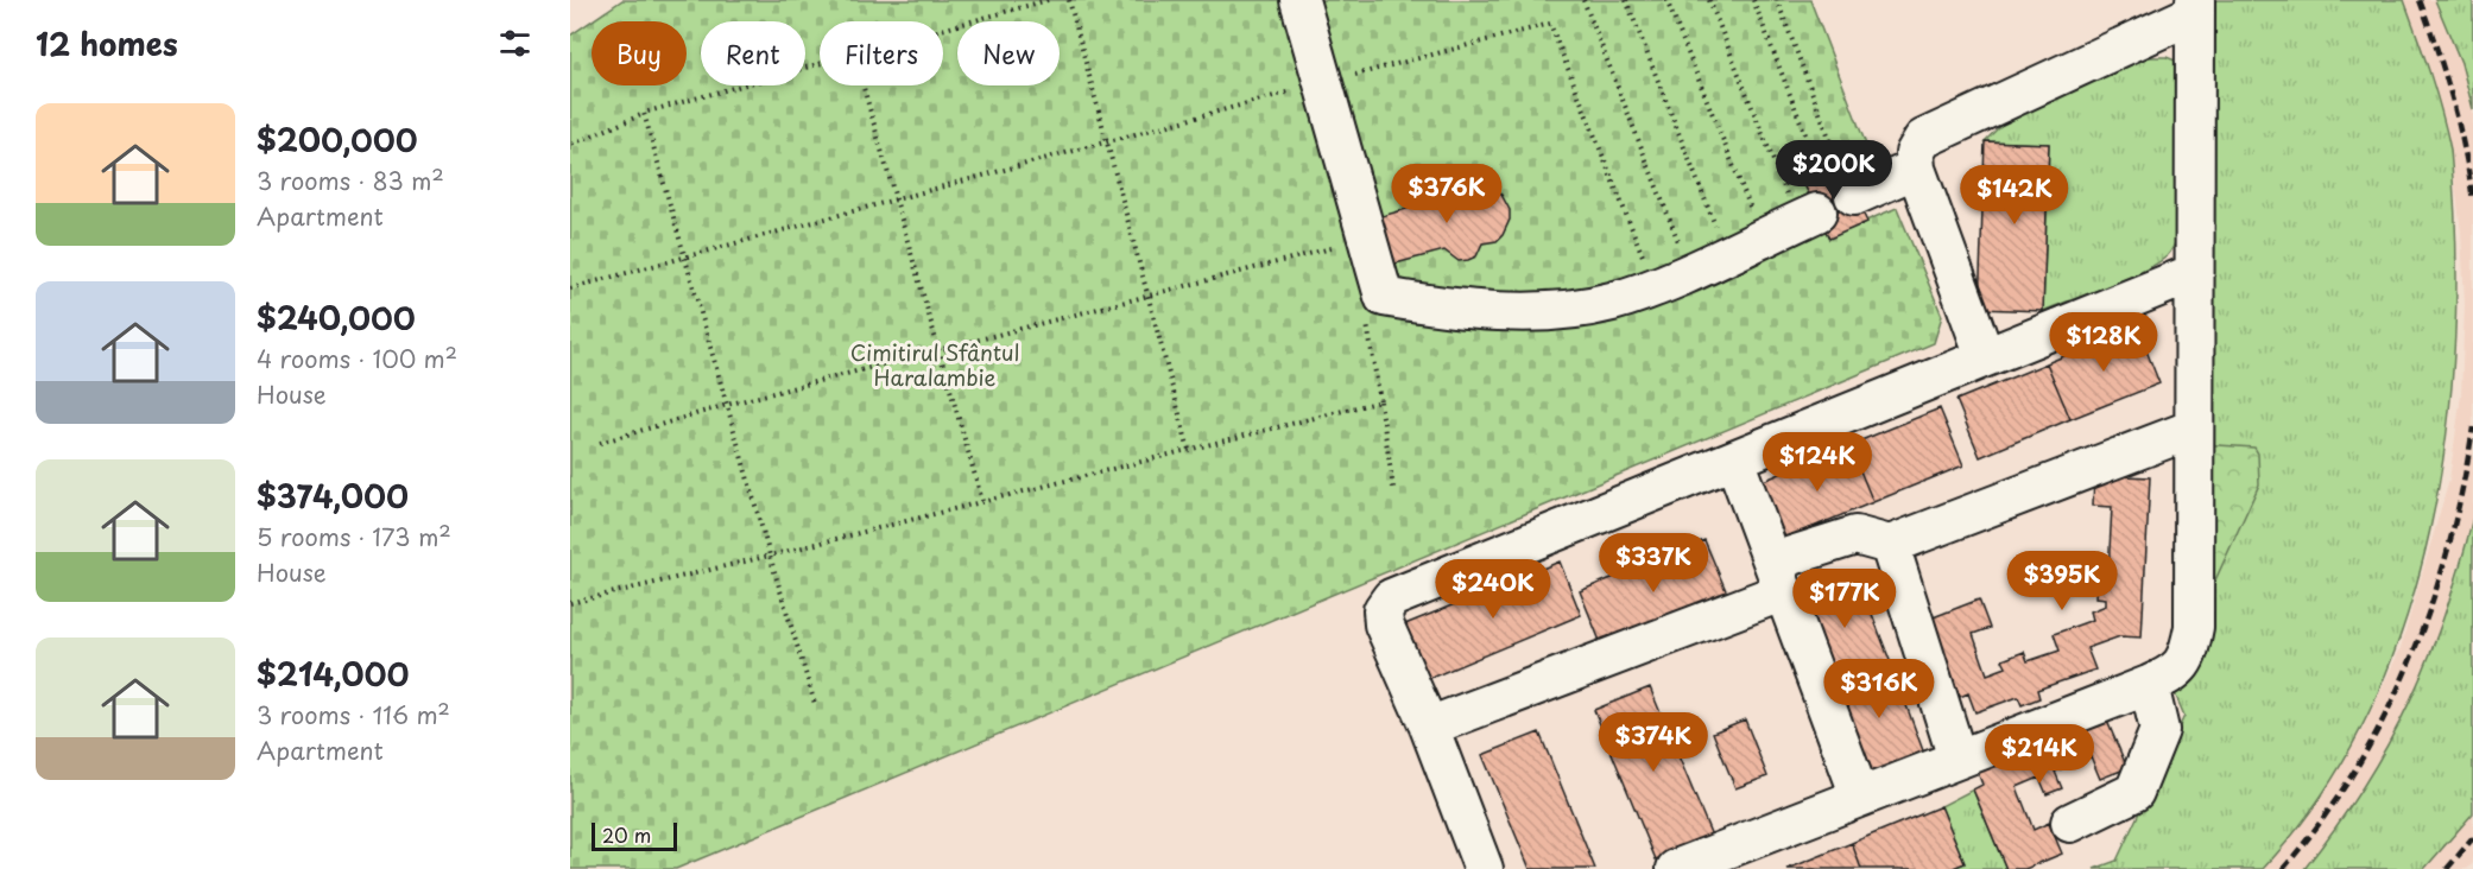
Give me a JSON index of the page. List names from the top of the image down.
{
  "parks": ["Cimitirul Sfântul Haralambie"],
  "scale_bar": "20 m",
  "page": {
    "heading": "12 homes",
    "chip": [
      "Buy",
      "Rent",
      "Filters",
      "New"
    ],
    "list": [
      {
        "name": "$200,000",
        "note": "3 rooms · 83 m² · Apartment"
      },
      {
        "name": "$240,000",
        "note": "4 rooms · 100 m² · House"
      },
      {
        "name": "$374,000",
        "note": "5 rooms · 173 m² · House"
      },
      {
        "name": "$214,000",
        "note": "3 rooms · 116 m² · Apartment"
      }
    ],
    "price": [
      "$200K",
      "$376K",
      "$142K",
      "$128K",
      "$124K",
      "$337K",
      "$395K",
      "$240K",
      "$177K",
      "$316K",
      "$374K",
      "$214K"
    ],
    "scale": "20 m"
  }
}
